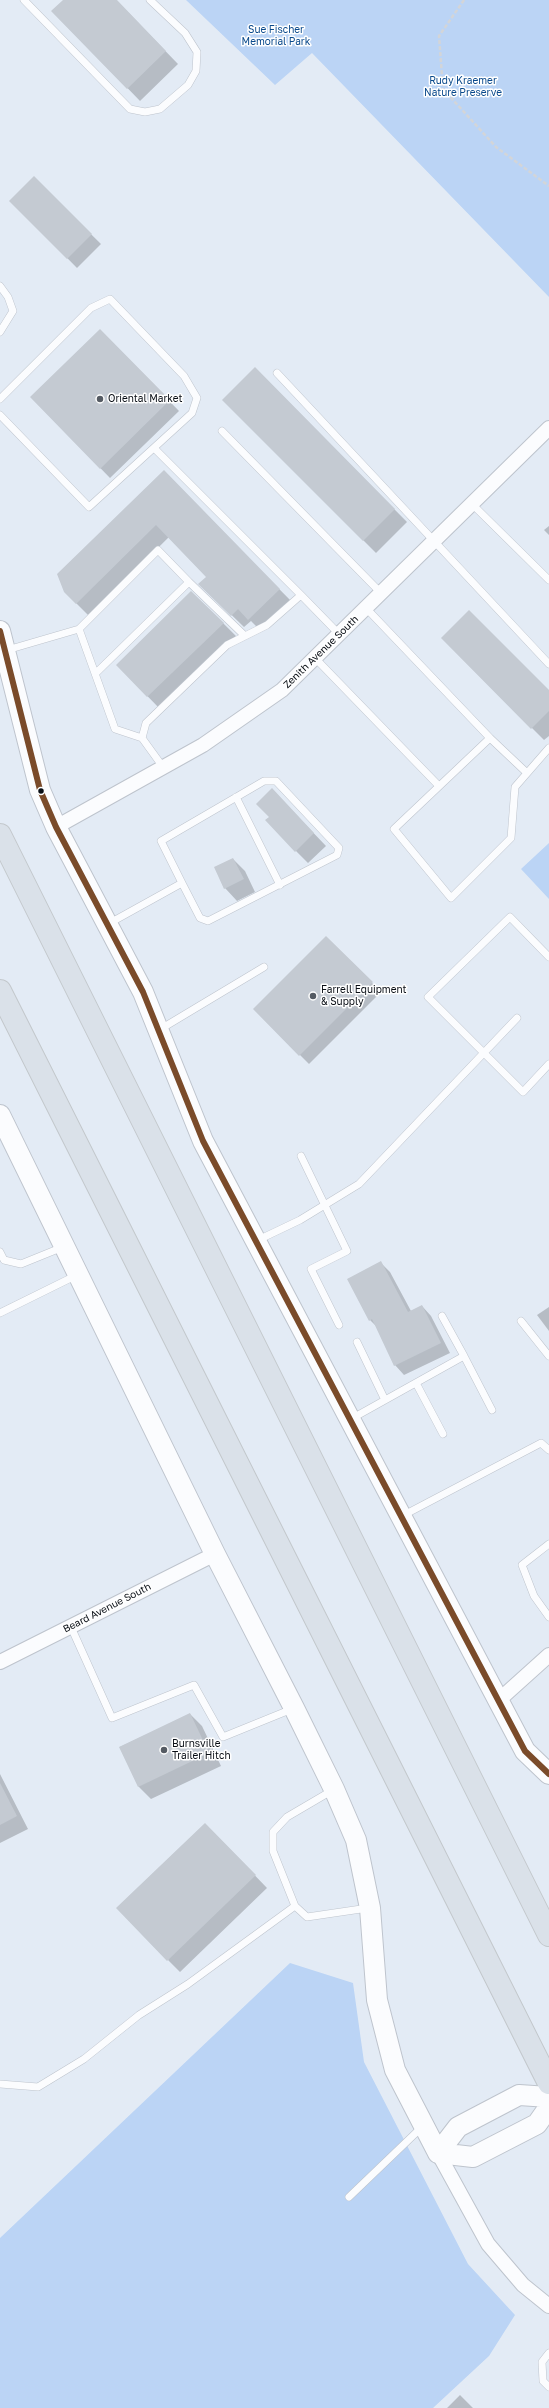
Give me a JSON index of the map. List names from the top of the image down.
{
  "streets": {
    "street": ["Zenith Avenue South", "Beard Avenue South"]
  },
  "parks": ["Sue Fischer Memorial Park", "Rudy Kraemer Nature Preserve"],
  "places": ["Oriental Market", "Farrell Equipment & Supply", "Burnsville Trailer Hitch"]
}
